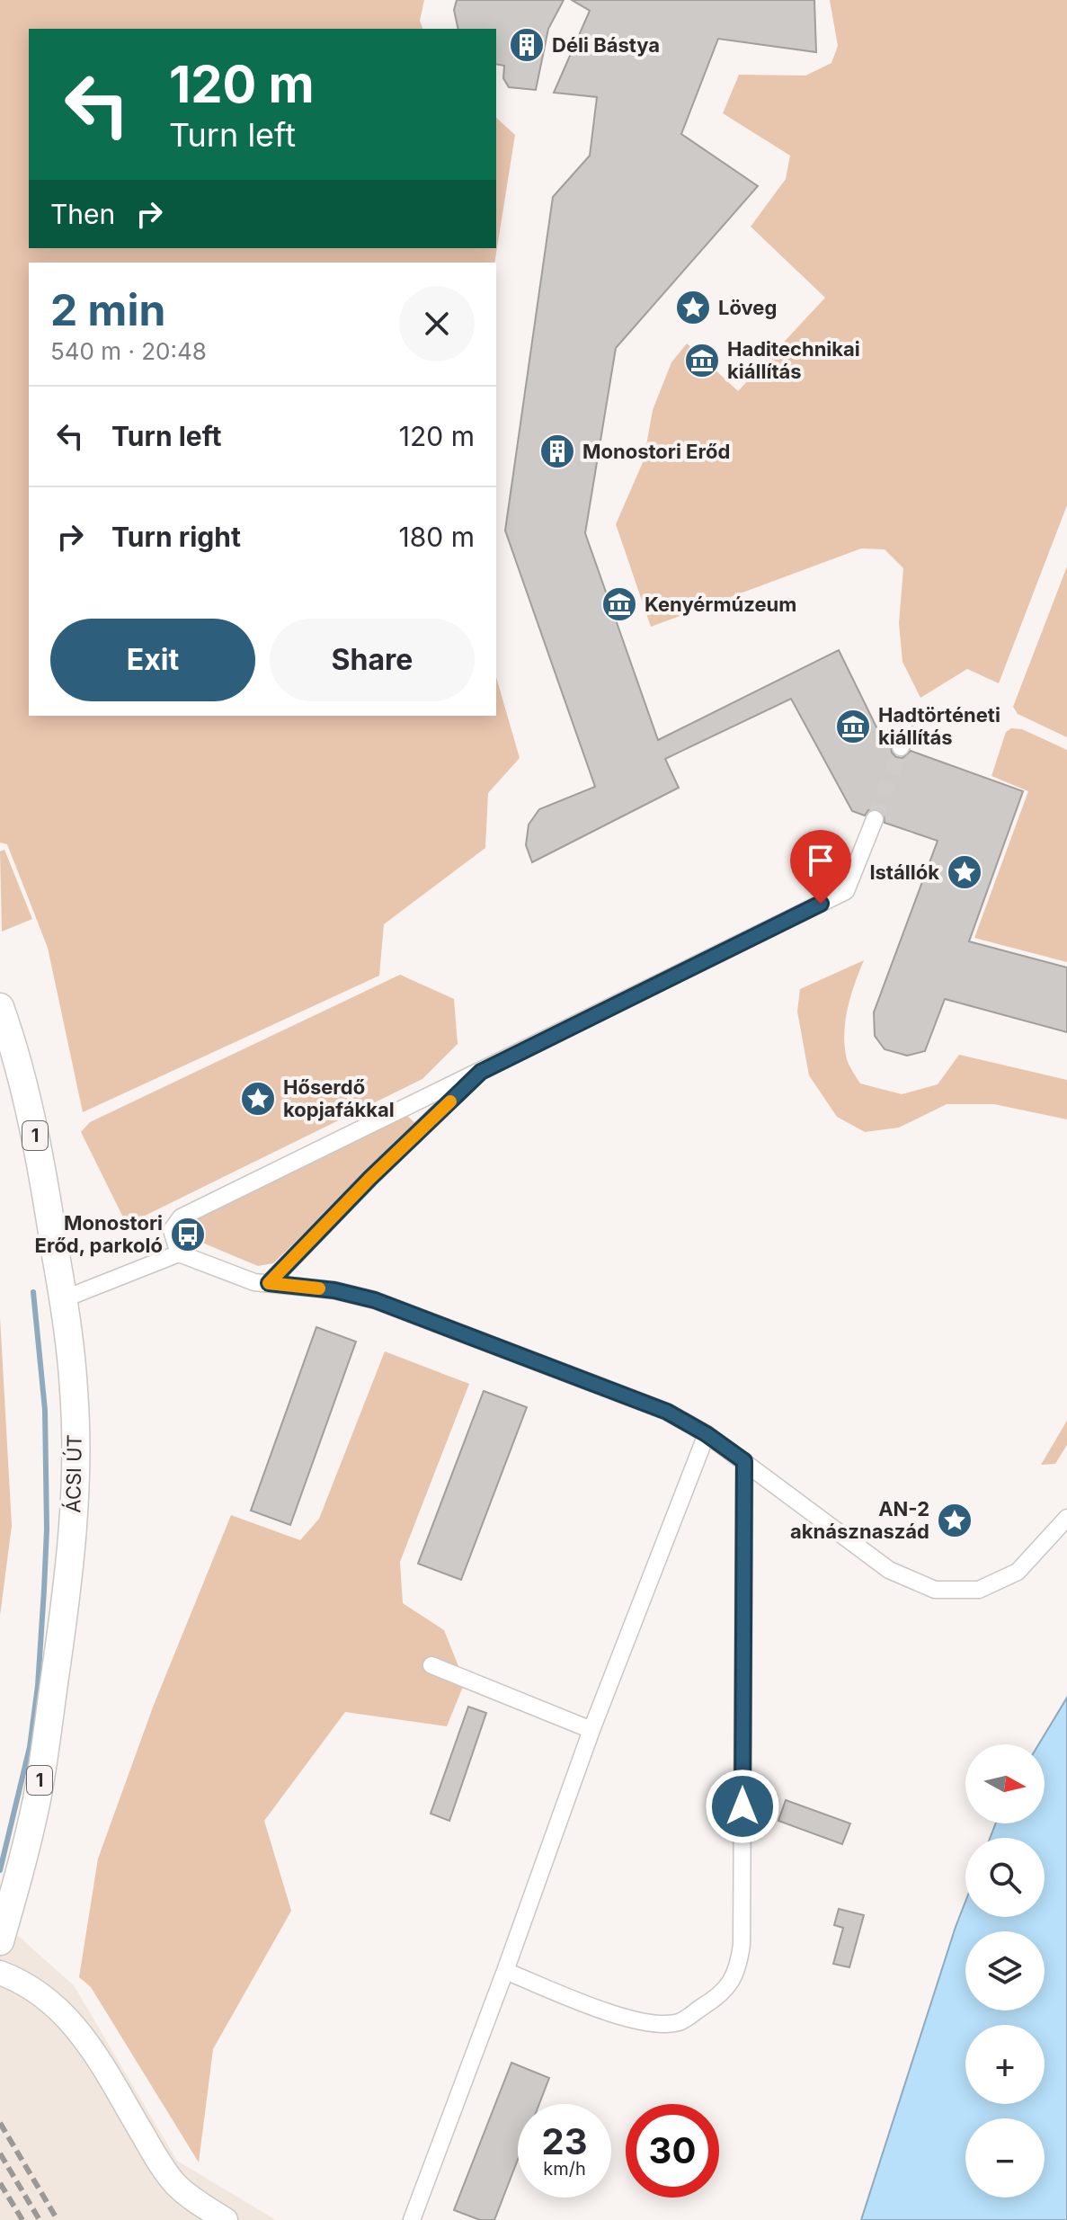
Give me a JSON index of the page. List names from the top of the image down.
{
  "streets": {
    "main road": ["1", "ÁCSI ÚT"]
  },
  "places": {
    "building": ["Déli Bástya", "Monostori Erőd"],
    "place": [
      "Löveg",
      "Istállók",
      "Hőserdő kopjafákkal",
      "AN-2 aknásznaszád"
    ],
    "museum": ["Haditechnikai kiállítás", "Kenyérmúzeum", "Hadtörténeti kiállítás"],
    "bus stop": ["Monostori Erőd, parkoló"]
  },
  "north": "right",
  "page": {
    "turn": ["120 m", "Turn left"],
    "then": "Then",
    "heading": ["2 min", "540 m · 20:48"],
    "list": [
      {
        "name": "Turn left",
        "value": "120 m"
      },
      {
        "name": "Turn right",
        "value": "180 m"
      }
    ],
    "buttons": ["Exit", "Share"],
    "map_buttons": ["+", "−"],
    "speed": "23 km/h",
    "limit": "30"
  }
}
